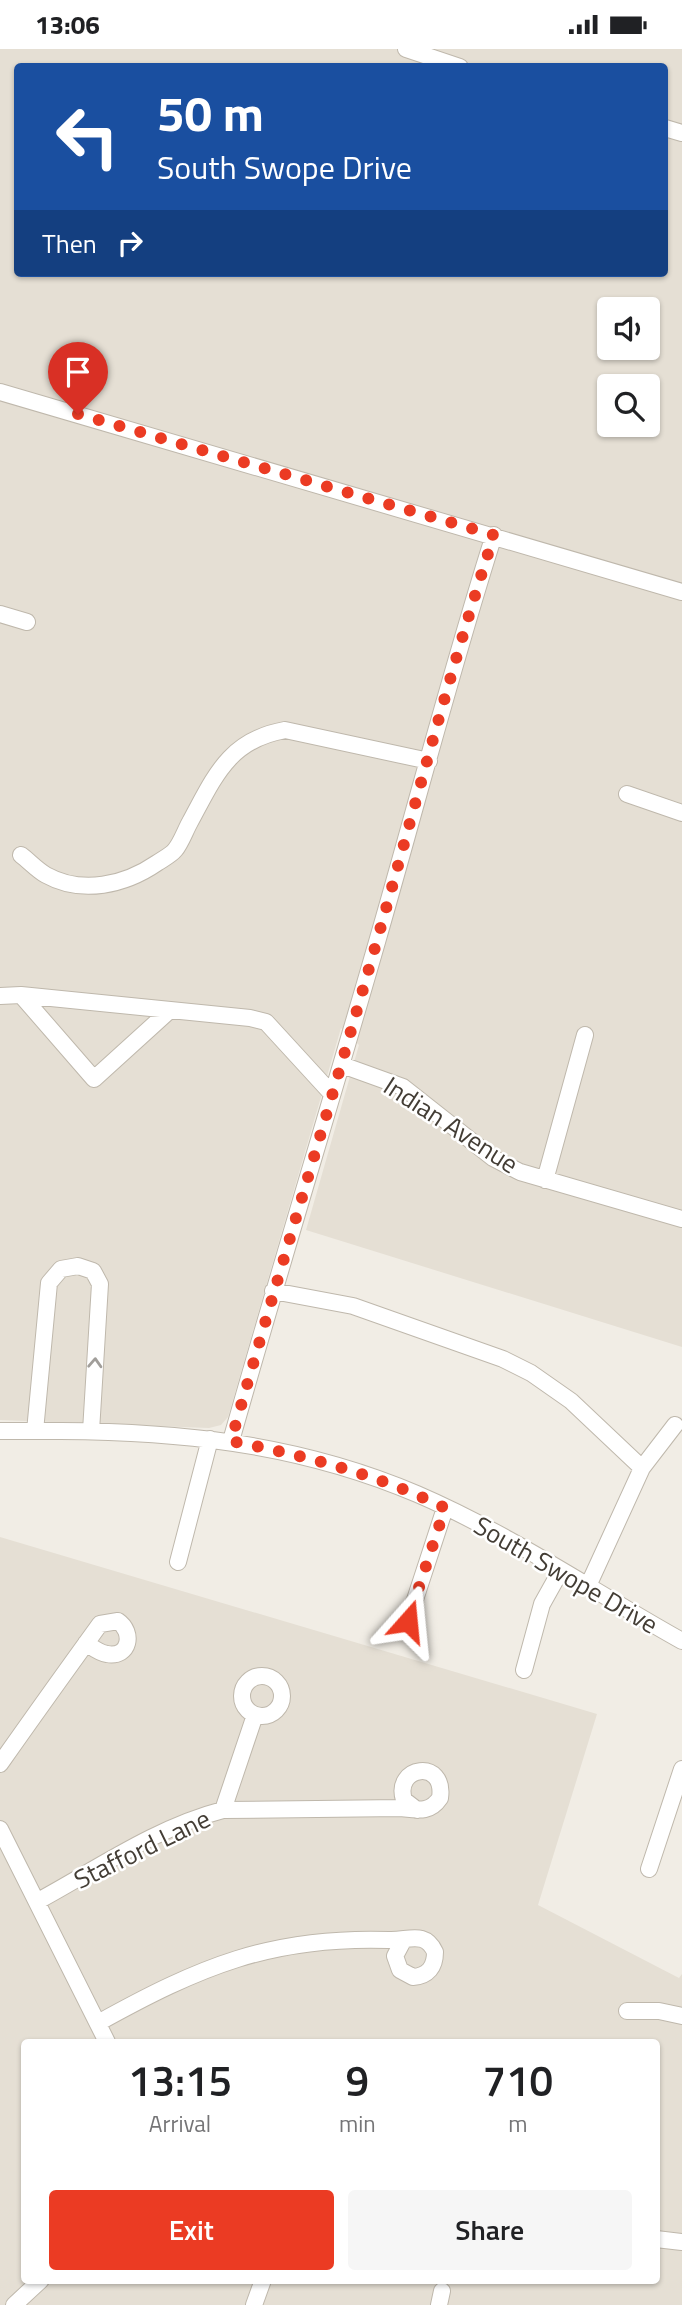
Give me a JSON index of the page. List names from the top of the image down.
{
  "streets": {
    "street": ["Indian Avenue", "South Swope Drive", "Stafford Lane"]
  },
  "page": {
    "status": "13:06",
    "turn": ["50 m", "South Swope Drive"],
    "then": "Then",
    "eta": [
      "13:15",
      "Arrival",
      "9",
      "min",
      "710",
      "m"
    ],
    "buttons": ["Exit", "Share"]
  }
}
